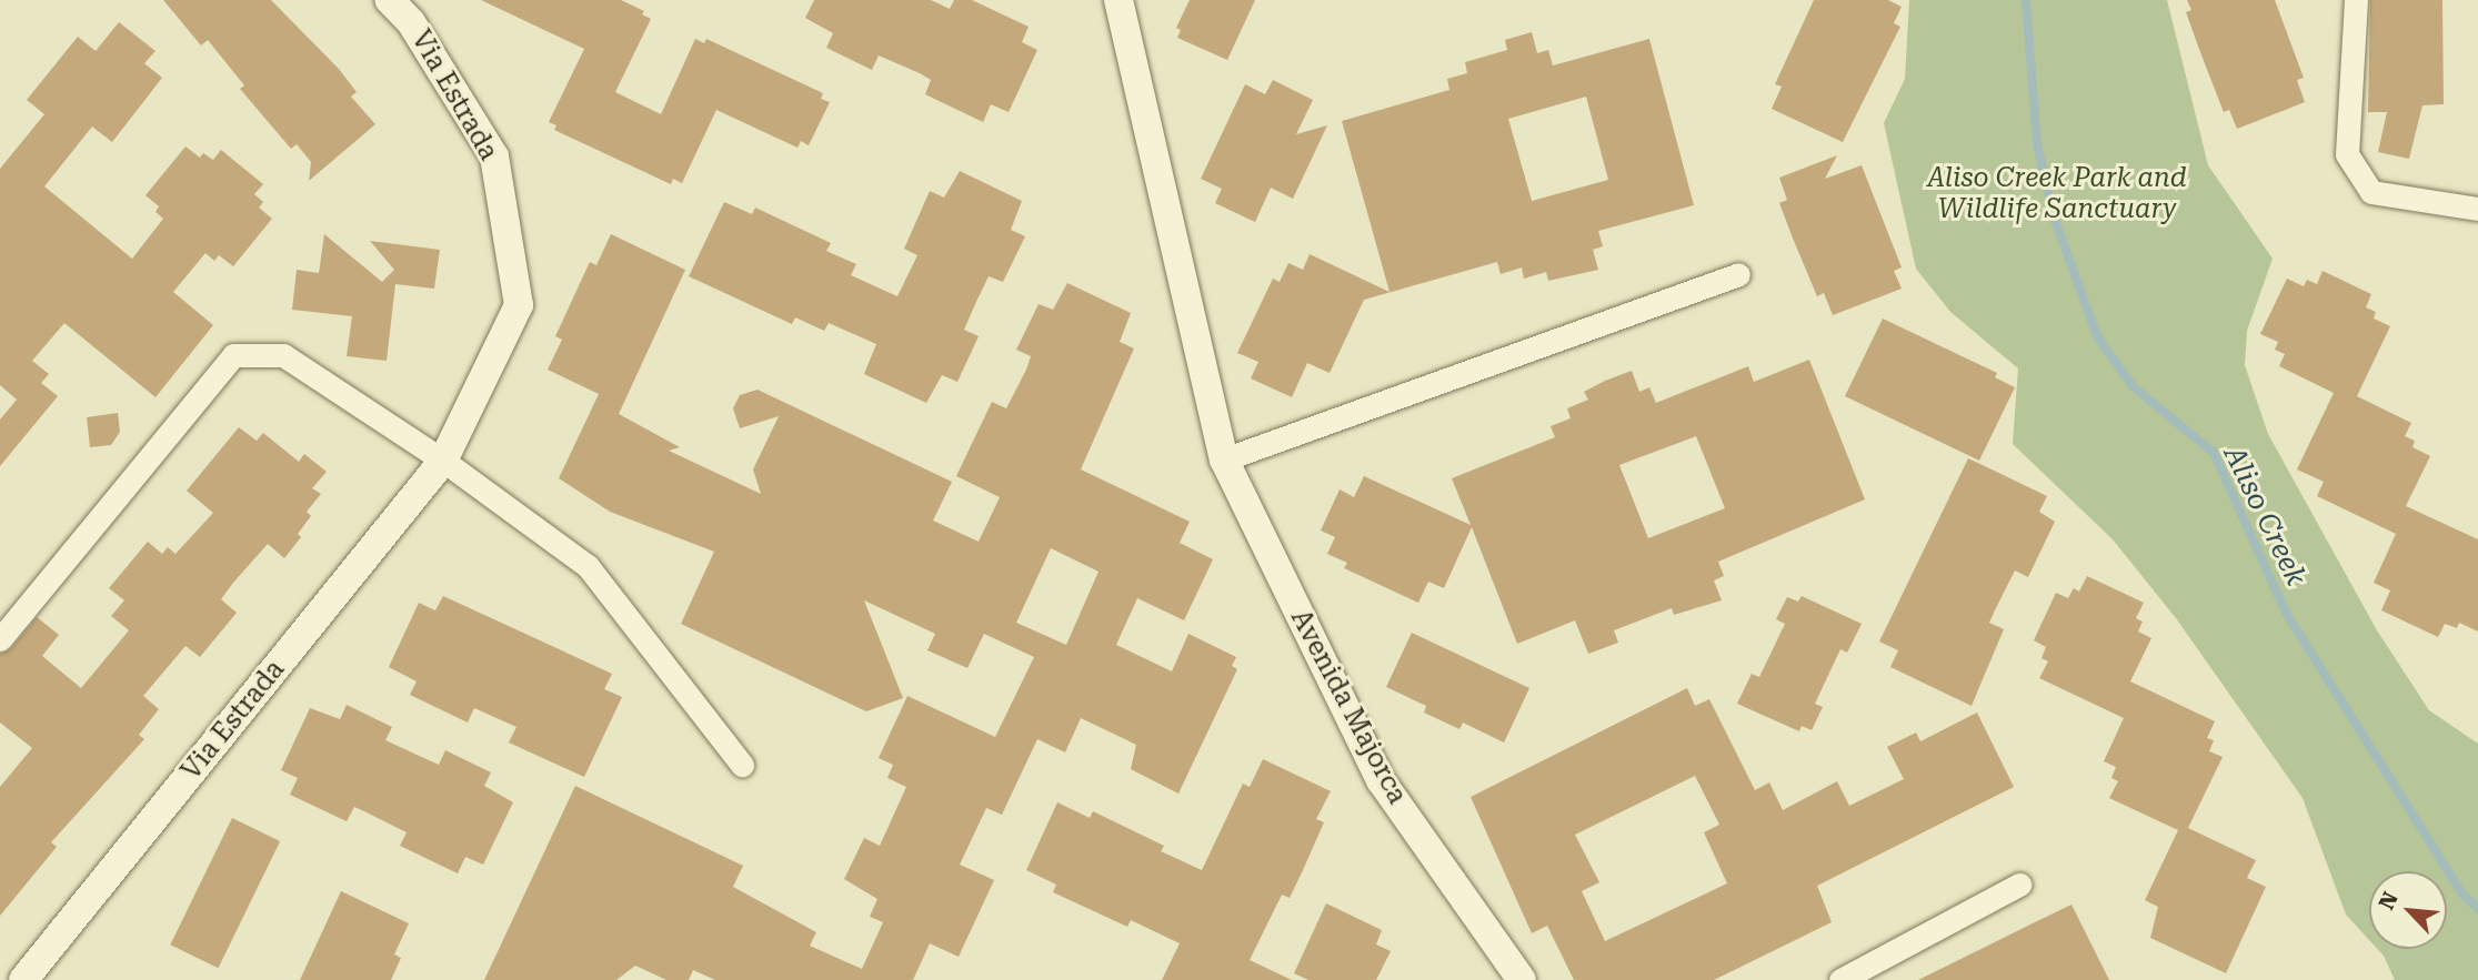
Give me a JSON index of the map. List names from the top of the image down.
{
  "streets": {
    "street": ["Via Estrada", "Avenida Majorca"]
  },
  "water": ["Aliso Creek"],
  "parks": ["Aliso Creek Park and Wildlife Sanctuary"],
  "north": "top left"
}
